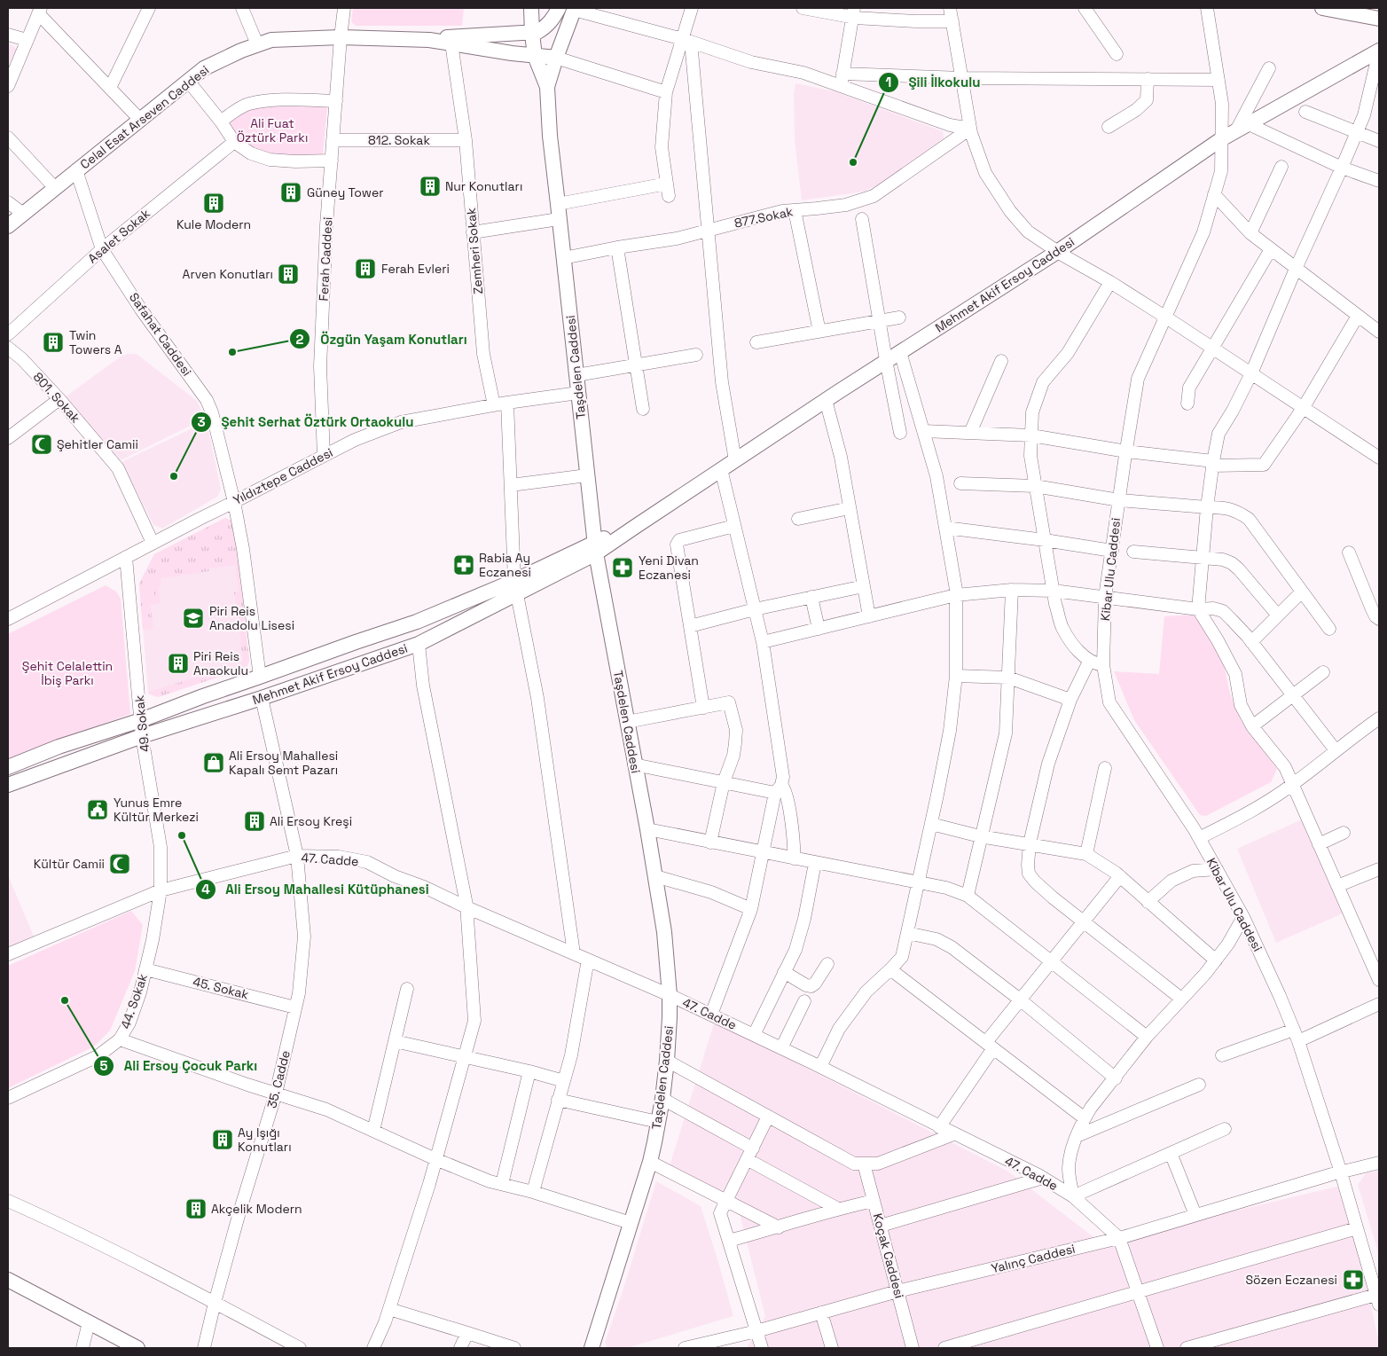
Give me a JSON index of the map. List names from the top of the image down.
{
  "streets": {
    "main road": ["Celal Esat Arseven Caddesi", "Mehmet Akif Ersoy Caddesi", "Taşdelen Caddesi"],
    "street": [
      "812. Sokak",
      "877.Sokak",
      "Asalet Sokak",
      "Zemheri Sokak",
      "Ferah Caddesi",
      "Safahat Caddesi",
      "801. Sokak",
      "Yıldıztepe Caddesi",
      "Kibar Ulu Caddesi",
      "49. Sokak",
      "47. Cadde",
      "45. Sokak",
      "44. Sokak",
      "35. Cadde",
      "Koçak Caddesi",
      "Yalınç Caddesi"
    ]
  },
  "crossings": [
    ["Celal Esat Arseven Caddesi", "Ferah Caddesi"],
    ["Celal Esat Arseven Caddesi", "Safahat Caddesi"],
    ["812. Sokak", "Zemheri Sokak"],
    ["812. Sokak", "Ferah Caddesi"],
    ["877.Sokak", "Taşdelen Caddesi"],
    ["Asalet Sokak", "Safahat Caddesi"],
    ["Zemheri Sokak", "Yıldıztepe Caddesi"],
    ["Ferah Caddesi", "Yıldıztepe Caddesi"],
    ["Mehmet Akif Ersoy Caddesi", "Safahat Caddesi"],
    ["Mehmet Akif Ersoy Caddesi", "Taşdelen Caddesi"],
    ["Mehmet Akif Ersoy Caddesi", "Kibar Ulu Caddesi"],
    ["Mehmet Akif Ersoy Caddesi", "49. Sokak"],
    ["Mehmet Akif Ersoy Caddesi", "35. Cadde"],
    ["Safahat Caddesi", "Yıldıztepe Caddesi"],
    ["Taşdelen Caddesi", "Yıldıztepe Caddesi"],
    ["Taşdelen Caddesi", "47. Cadde"],
    ["801. Sokak", "Yıldıztepe Caddesi"],
    ["Yıldıztepe Caddesi", "49. Sokak"],
    ["Kibar Ulu Caddesi", "Yalınç Caddesi"],
    ["49. Sokak", "47. Cadde"],
    ["49. Sokak", "44. Sokak"],
    ["47. Cadde", "44. Sokak"],
    ["47. Cadde", "35. Cadde"],
    ["47. Cadde", "Yalınç Caddesi"],
    ["45. Sokak", "44. Sokak"],
    ["45. Sokak", "35. Cadde"],
    ["Koçak Caddesi", "Yalınç Caddesi"]
  ],
  "parks": ["Ali Fuat Öztürk Parkı", "Şehit Celalettin İbiş Parkı"],
  "places": {
    "other": [
      "Şili İlkokulu",
      "Özgün Yaşam Konutları",
      "Şehit Serhat Öztürk Ortaokulu",
      "Ali Ersoy Mahallesi Kütüphanesi",
      "Ali Ersoy Çocuk Parkı"
    ],
    "building": [
      "Nur Konutları",
      "Güney Tower",
      "Kule Modern",
      "Ferah Evleri",
      "Arven Konutları",
      "Twin Towers A",
      "Piri Reis Anaokulu",
      "Ali Ersoy Kreşi",
      "Ay Işığı Konutları",
      "Akçelik Modern"
    ],
    "mosque": ["Şehitler Camii", "Kültür Camii"],
    "pharmacy": ["Rabia Ay Eczanesi", "Yeni Divan Eczanesi", "Sözen Eczanesi"],
    "school or university": ["Piri Reis Anadolu Lisesi"],
    "shop": ["Ali Ersoy Mahallesi Kapalı Semt Pazarı"],
    "public building": ["Yunus Emre Kültür Merkezi"]
  }
}
